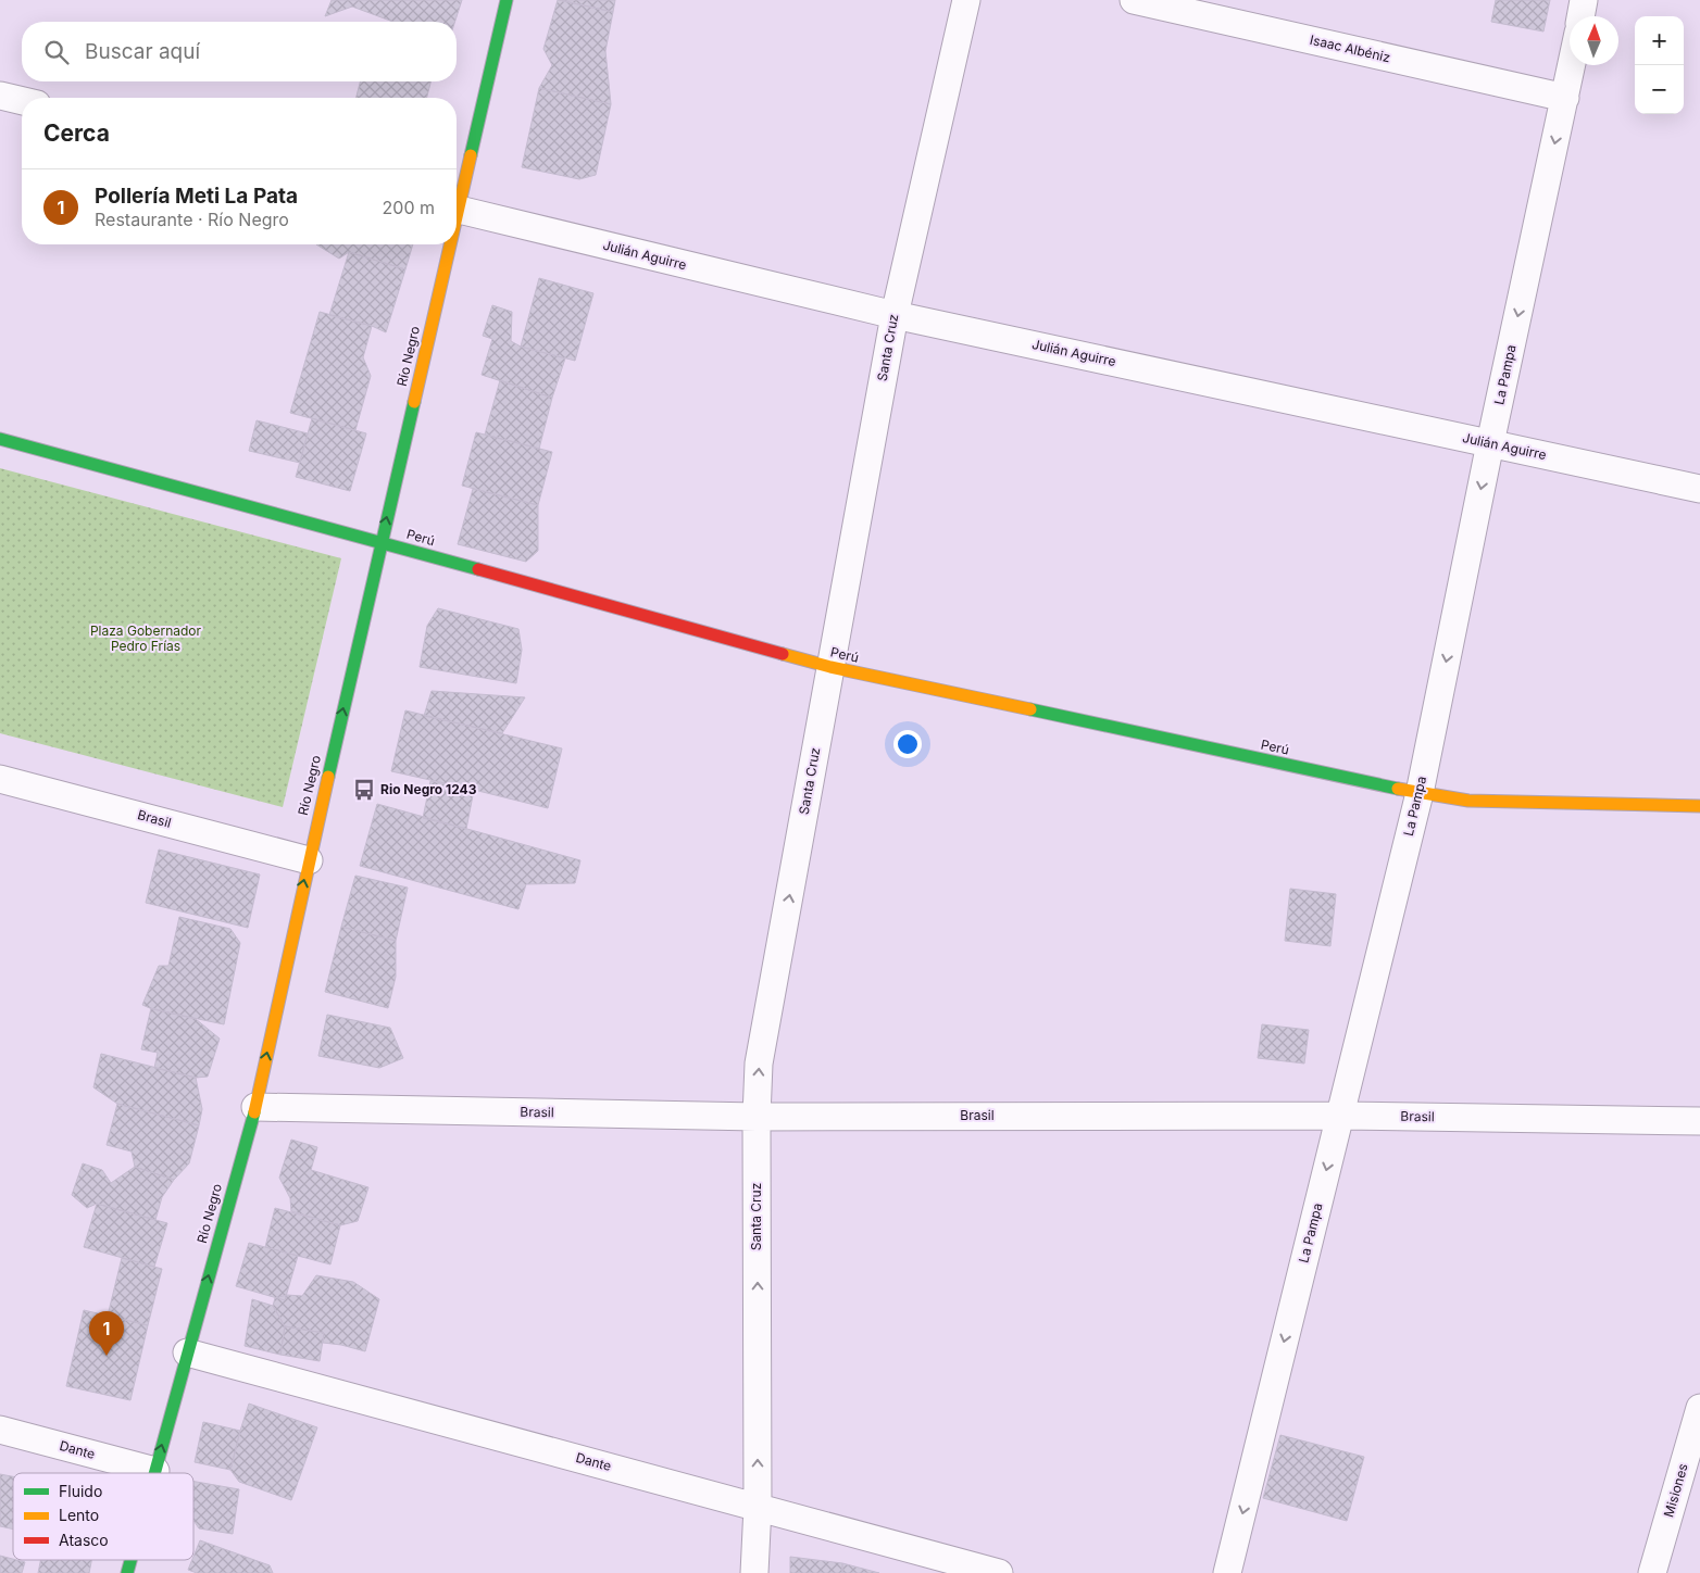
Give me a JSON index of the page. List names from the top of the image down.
{
  "streets": {
    "street": [
      "Isaac Albéniz",
      "Julián Aguirre",
      "Santa Cruz",
      "Río Negro",
      "La Pampa",
      "Perú",
      "Brasil",
      "Dante",
      "Misiones"
    ]
  },
  "crossings": [
    ["Isaac Albéniz", "La Pampa"],
    ["Julián Aguirre", "Santa Cruz"],
    ["Julián Aguirre", "La Pampa"],
    ["Santa Cruz", "Perú"],
    ["Santa Cruz", "Brasil"],
    ["Santa Cruz", "Dante"],
    ["Río Negro", "Perú"],
    ["Río Negro", "Brasil"],
    ["Río Negro", "Dante"],
    ["La Pampa", "Perú"],
    ["La Pampa", "Brasil"]
  ],
  "one_way": ["Santa Cruz", "Río Negro", "La Pampa"],
  "parks": ["Plaza Gobernador Pedro Frías"],
  "places": {
    "bus stop": ["Rio Negro 1243"]
  },
  "legend": ["Fluido", "Lento", "Atasco"],
  "north": "top",
  "page": {
    "map_buttons": ["+", "−"],
    "search": "Buscar aquí",
    "heading": "Cerca",
    "list": [
      {
        "mark": "1",
        "name": "Pollería Meti La Pata",
        "note": "Restaurante · Río Negro",
        "value": "200 m"
      }
    ],
    "pins": "1"
  }
}
